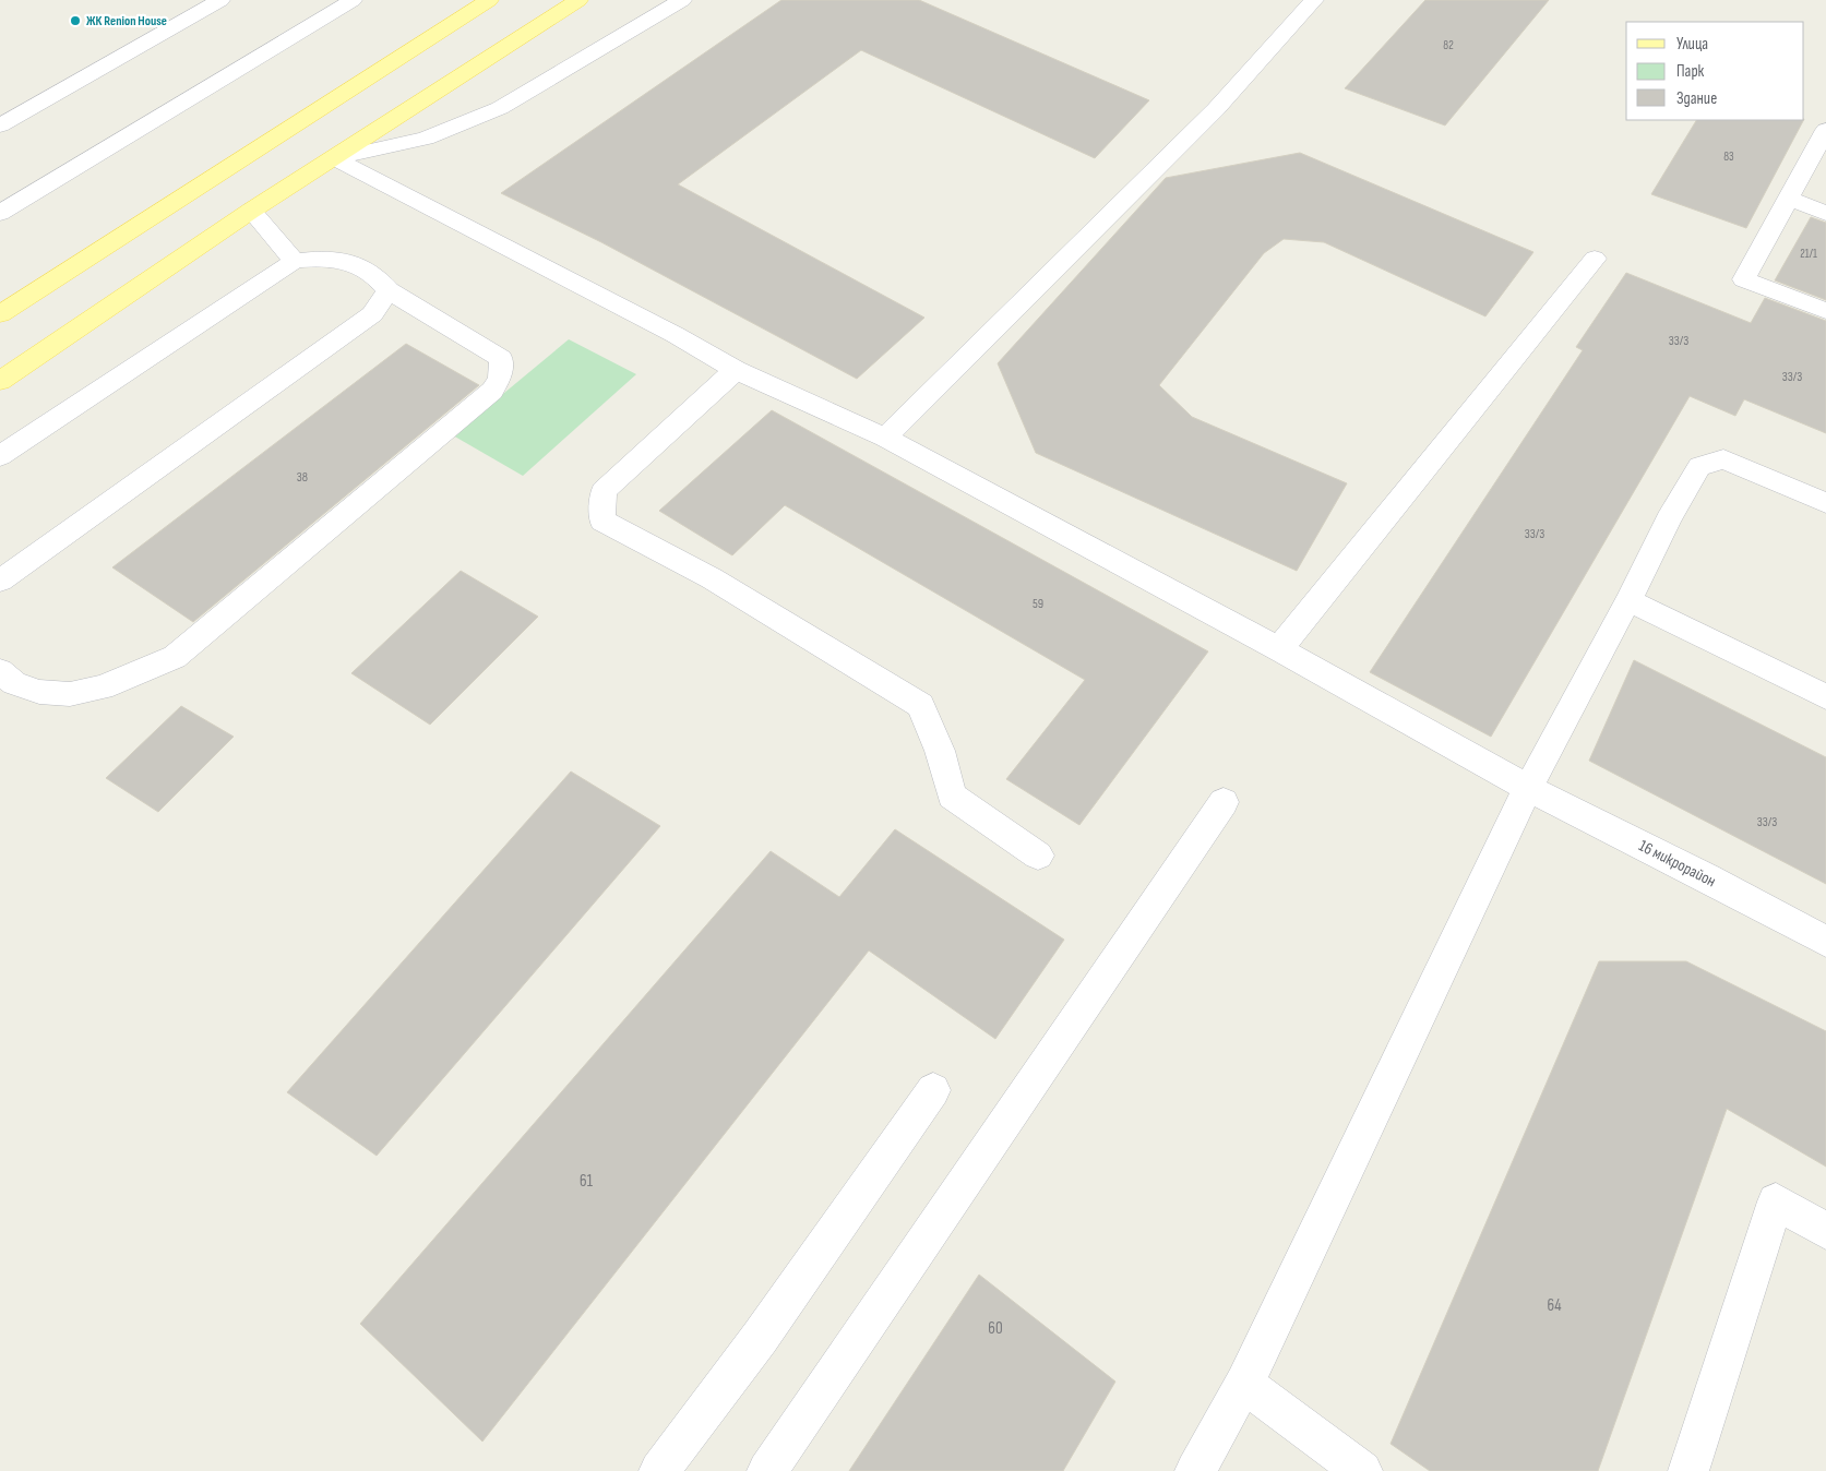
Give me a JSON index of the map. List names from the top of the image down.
{
  "streets": {
    "street": ["16 микрорайон"]
  },
  "places": ["ЖК Renion House"],
  "house_numbers": [
    "82",
    "83",
    "21/1",
    "33/3",
    "33/3",
    "38",
    "33/3",
    "59",
    "33/3",
    "61",
    "64",
    "60"
  ],
  "legend": ["Улица", "Парк", "Здание"]
}
